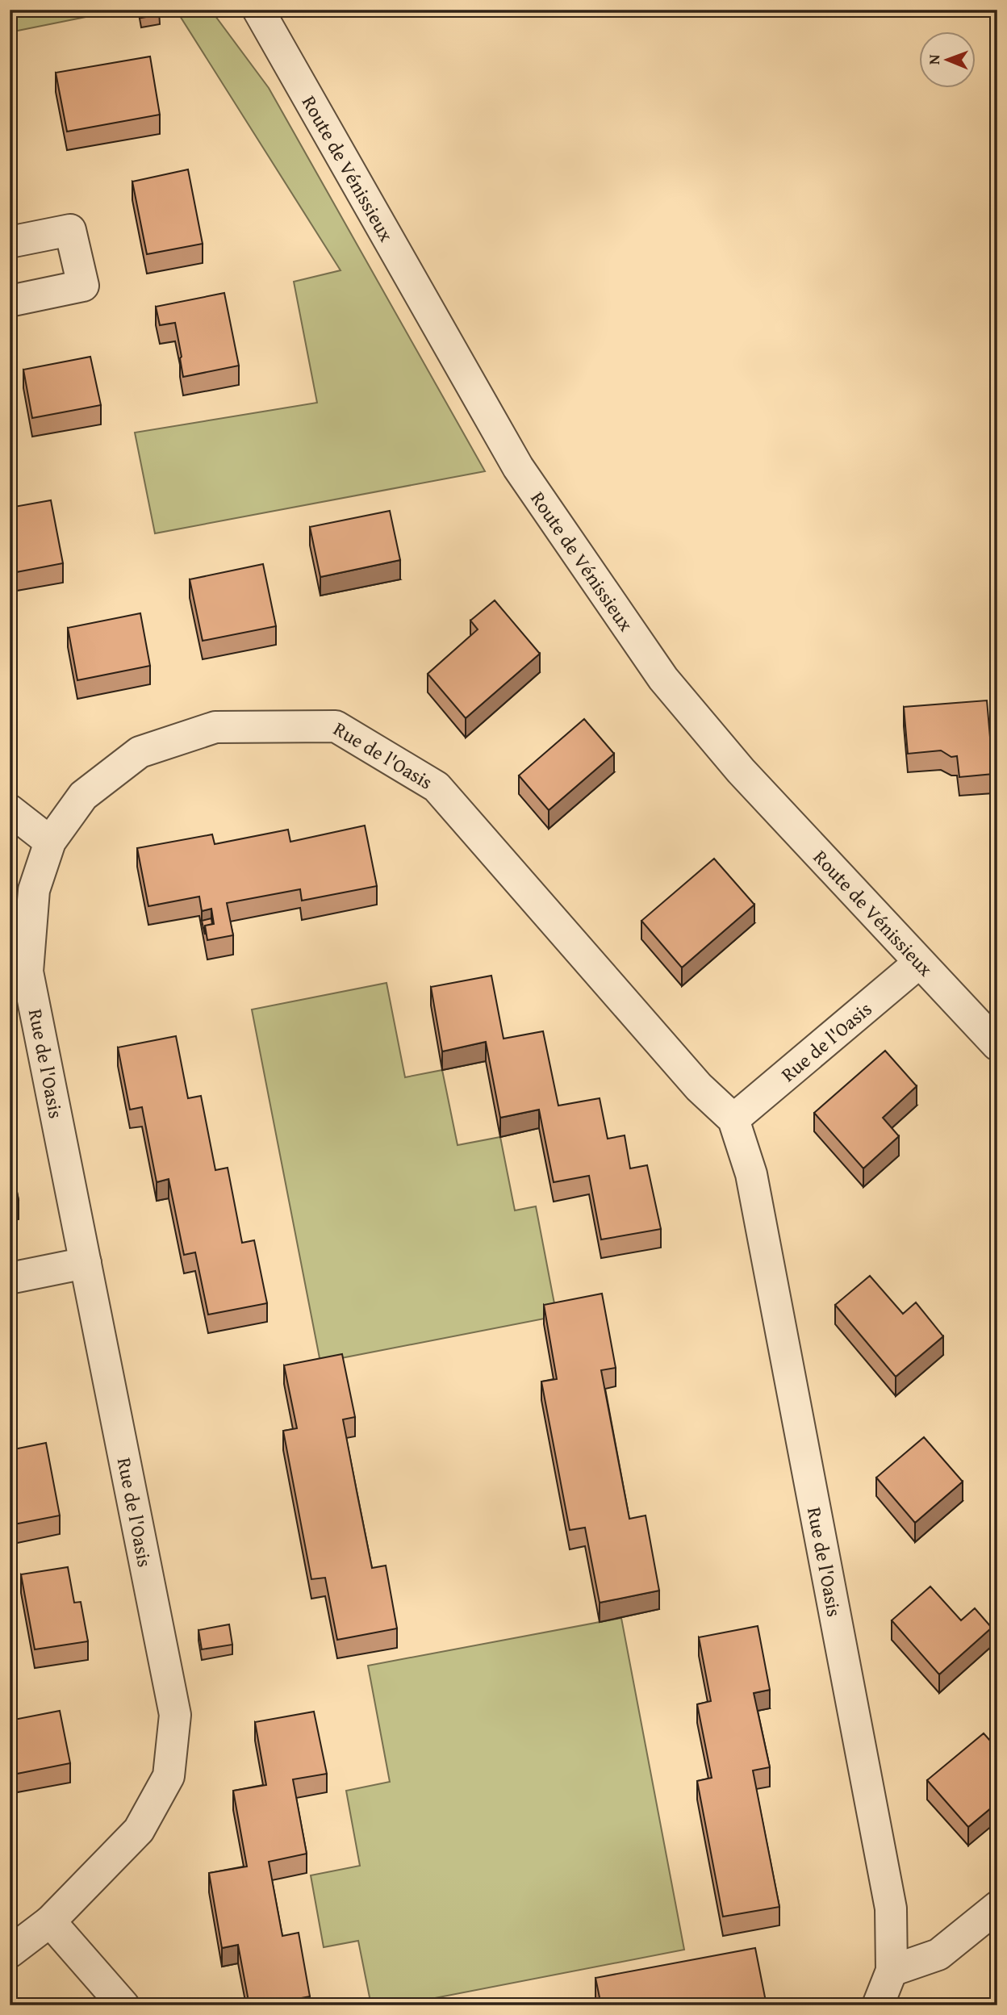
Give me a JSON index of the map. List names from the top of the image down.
{
  "streets": {
    "street": ["Route de Vénissieux", "Rue de l'Oasis"]
  },
  "crossings": [
    ["Route de Vénissieux", "Rue de l'Oasis"]
  ],
  "north": "left"
}
